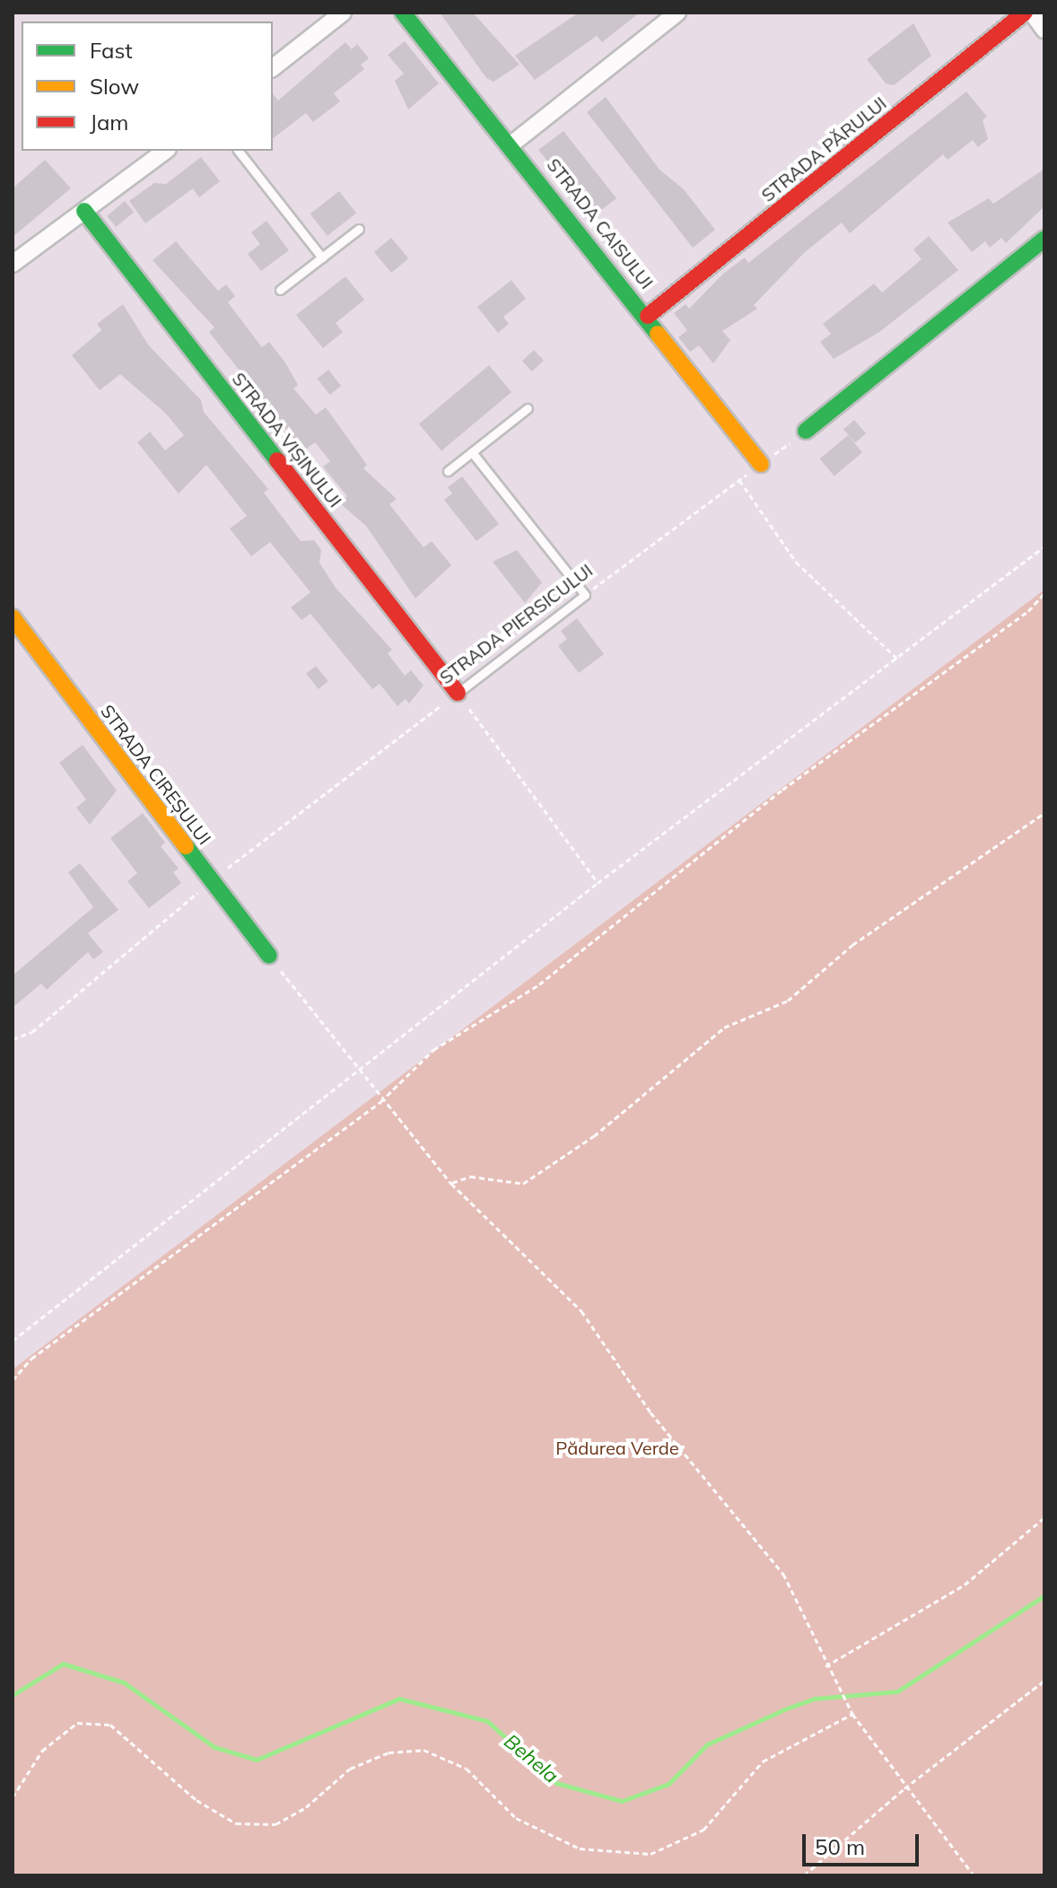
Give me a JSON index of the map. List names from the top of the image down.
{
  "streets": {
    "street": [
      "STRADA PĂRULUI",
      "STRADA CAISULUI",
      "STRADA VIȘINULUI",
      "STRADA CIREȘULUI"
    ],
    "lane": ["STRADA PIERSICULUI"]
  },
  "crossings": [
    ["STRADA PĂRULUI", "STRADA CAISULUI"],
    ["STRADA CAISULUI", "STRADA PIERSICULUI"],
    ["STRADA VIȘINULUI", "STRADA PIERSICULUI"],
    ["STRADA PIERSICULUI", "STRADA CIREȘULUI"]
  ],
  "water": ["Behela"],
  "parks": ["Pădurea Verde"],
  "legend": ["Fast", "Slow", "Jam"],
  "scale_bar": "50 m"
}
